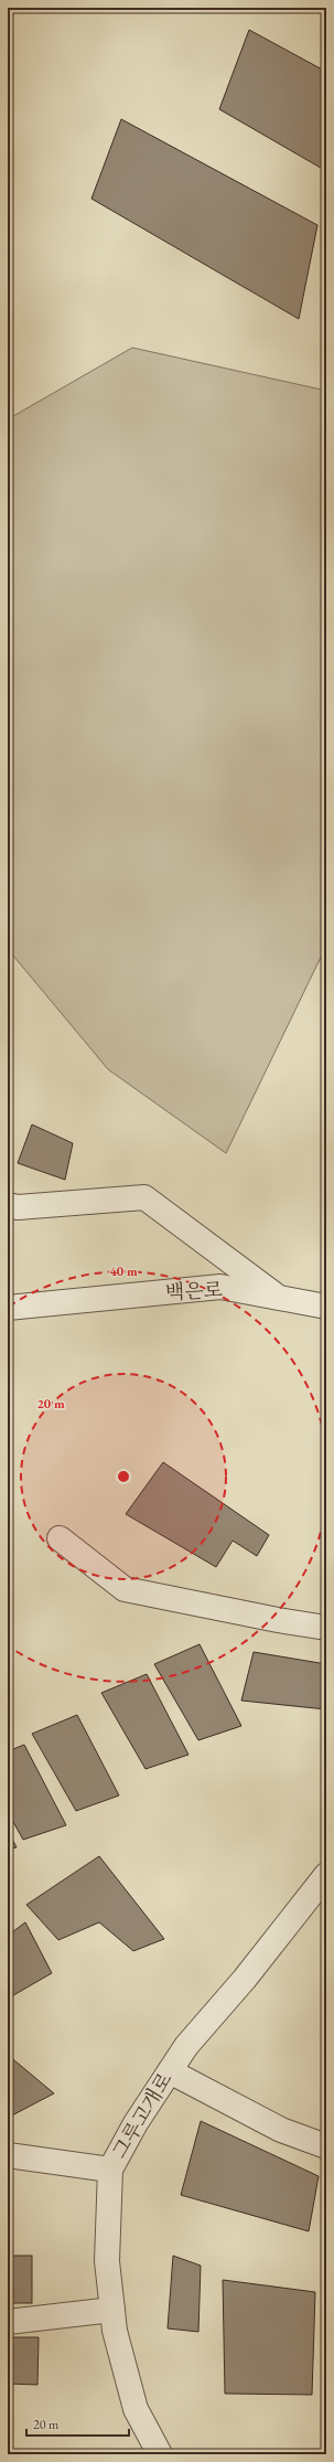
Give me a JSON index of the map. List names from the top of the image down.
{
  "streets": {
    "street": ["백은로", "그루고개로"]
  },
  "scale_bar": "20 m",
  "rings": ["40 m", "20 m"]
}
